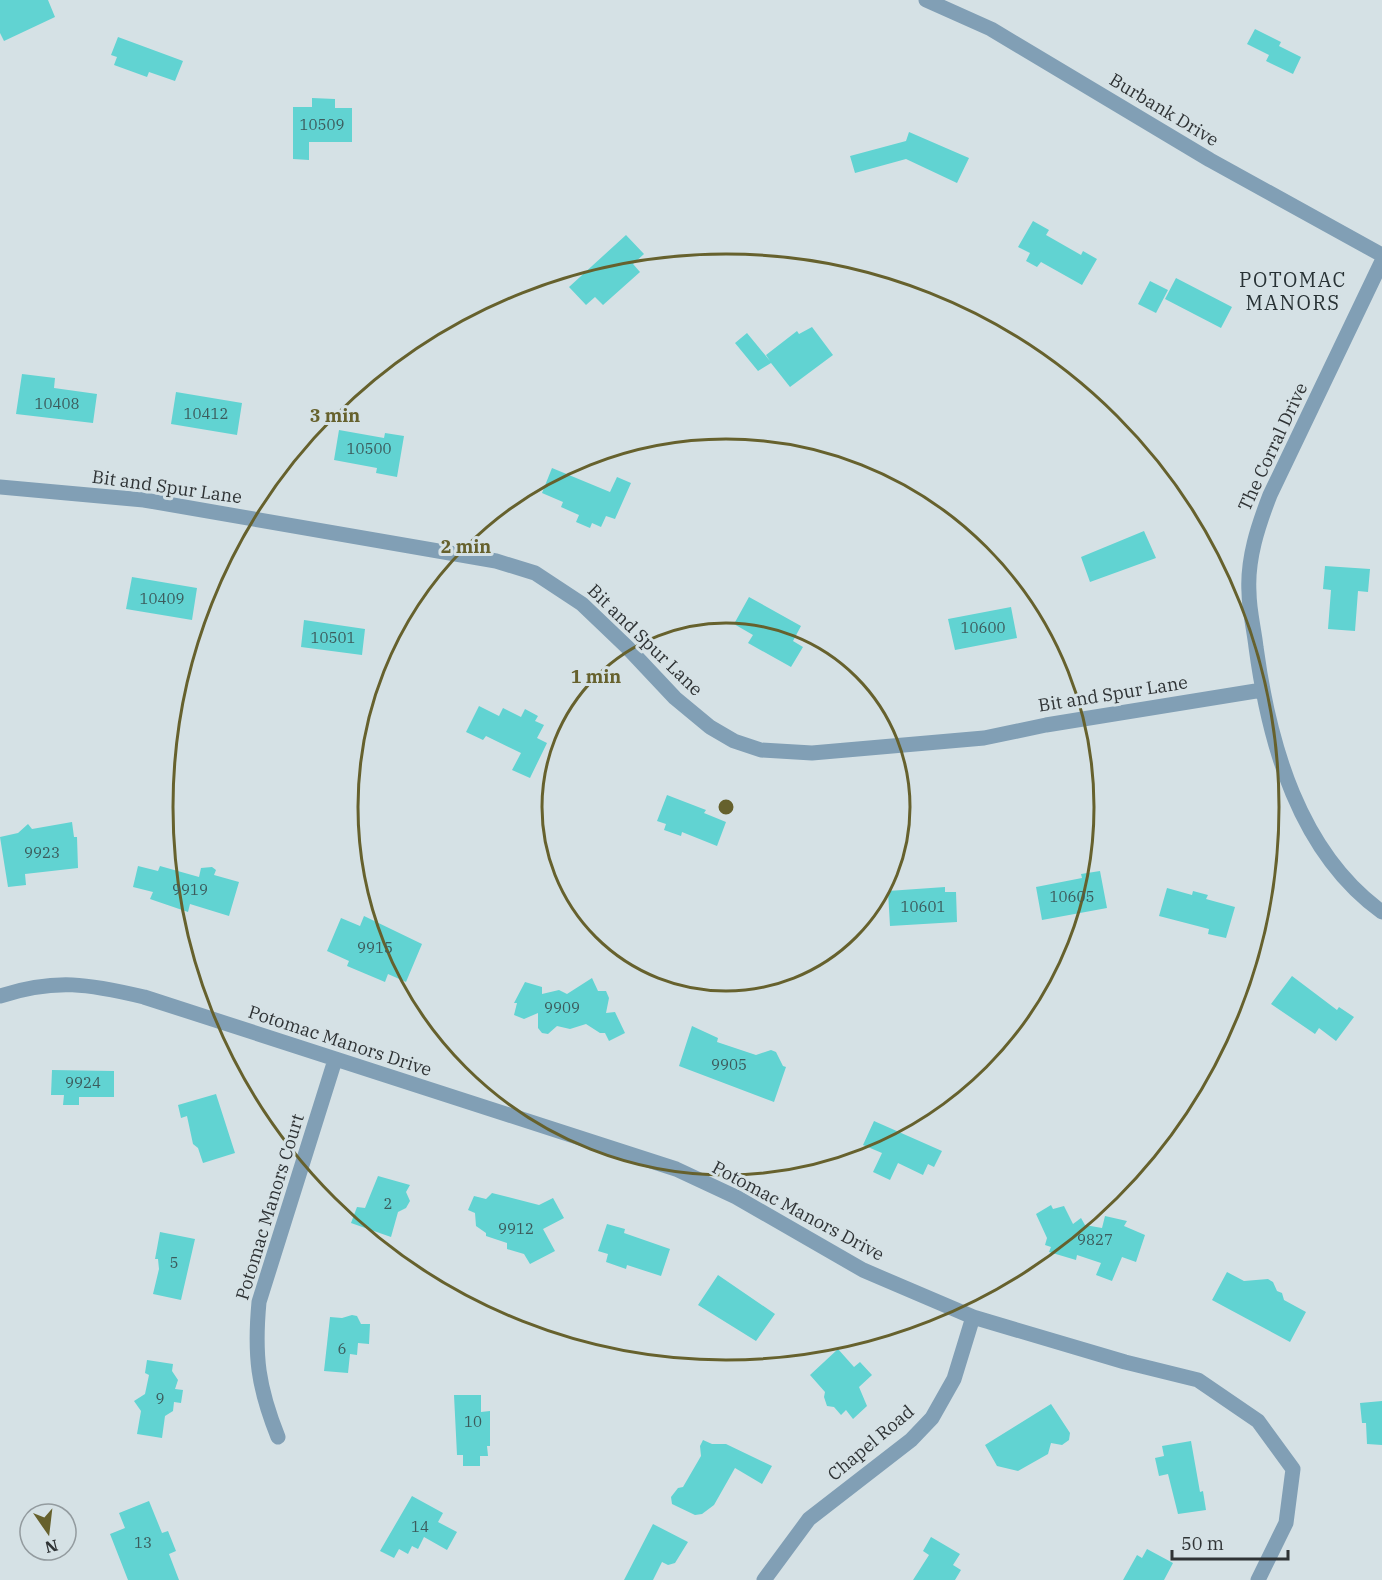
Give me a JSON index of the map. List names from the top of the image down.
{
  "streets": {
    "street": [
      "Burbank Drive",
      "The Corral Drive",
      "Bit and Spur Lane",
      "Potomac Manors Drive",
      "Potomac Manors Court",
      "Chapel Road"
    ]
  },
  "crossings": [
    ["The Corral Drive", "Bit and Spur Lane"],
    ["Potomac Manors Drive", "Potomac Manors Court"],
    ["Potomac Manors Drive", "Chapel Road"]
  ],
  "districts": ["POTOMAC MANORS"],
  "house_numbers": [
    "10509",
    "10408",
    "10412",
    "10500",
    "10409",
    "10600",
    "10501",
    "9923",
    "9919",
    "10605",
    "10601",
    "9915",
    "9909",
    "9905",
    "9924",
    "2",
    "9912",
    "9827",
    "5",
    "6",
    "9",
    "10",
    "14",
    "13"
  ],
  "scale_bar": "50 m",
  "north": "bottom",
  "rings": ["3 min", "2 min", "1 min"]
}
